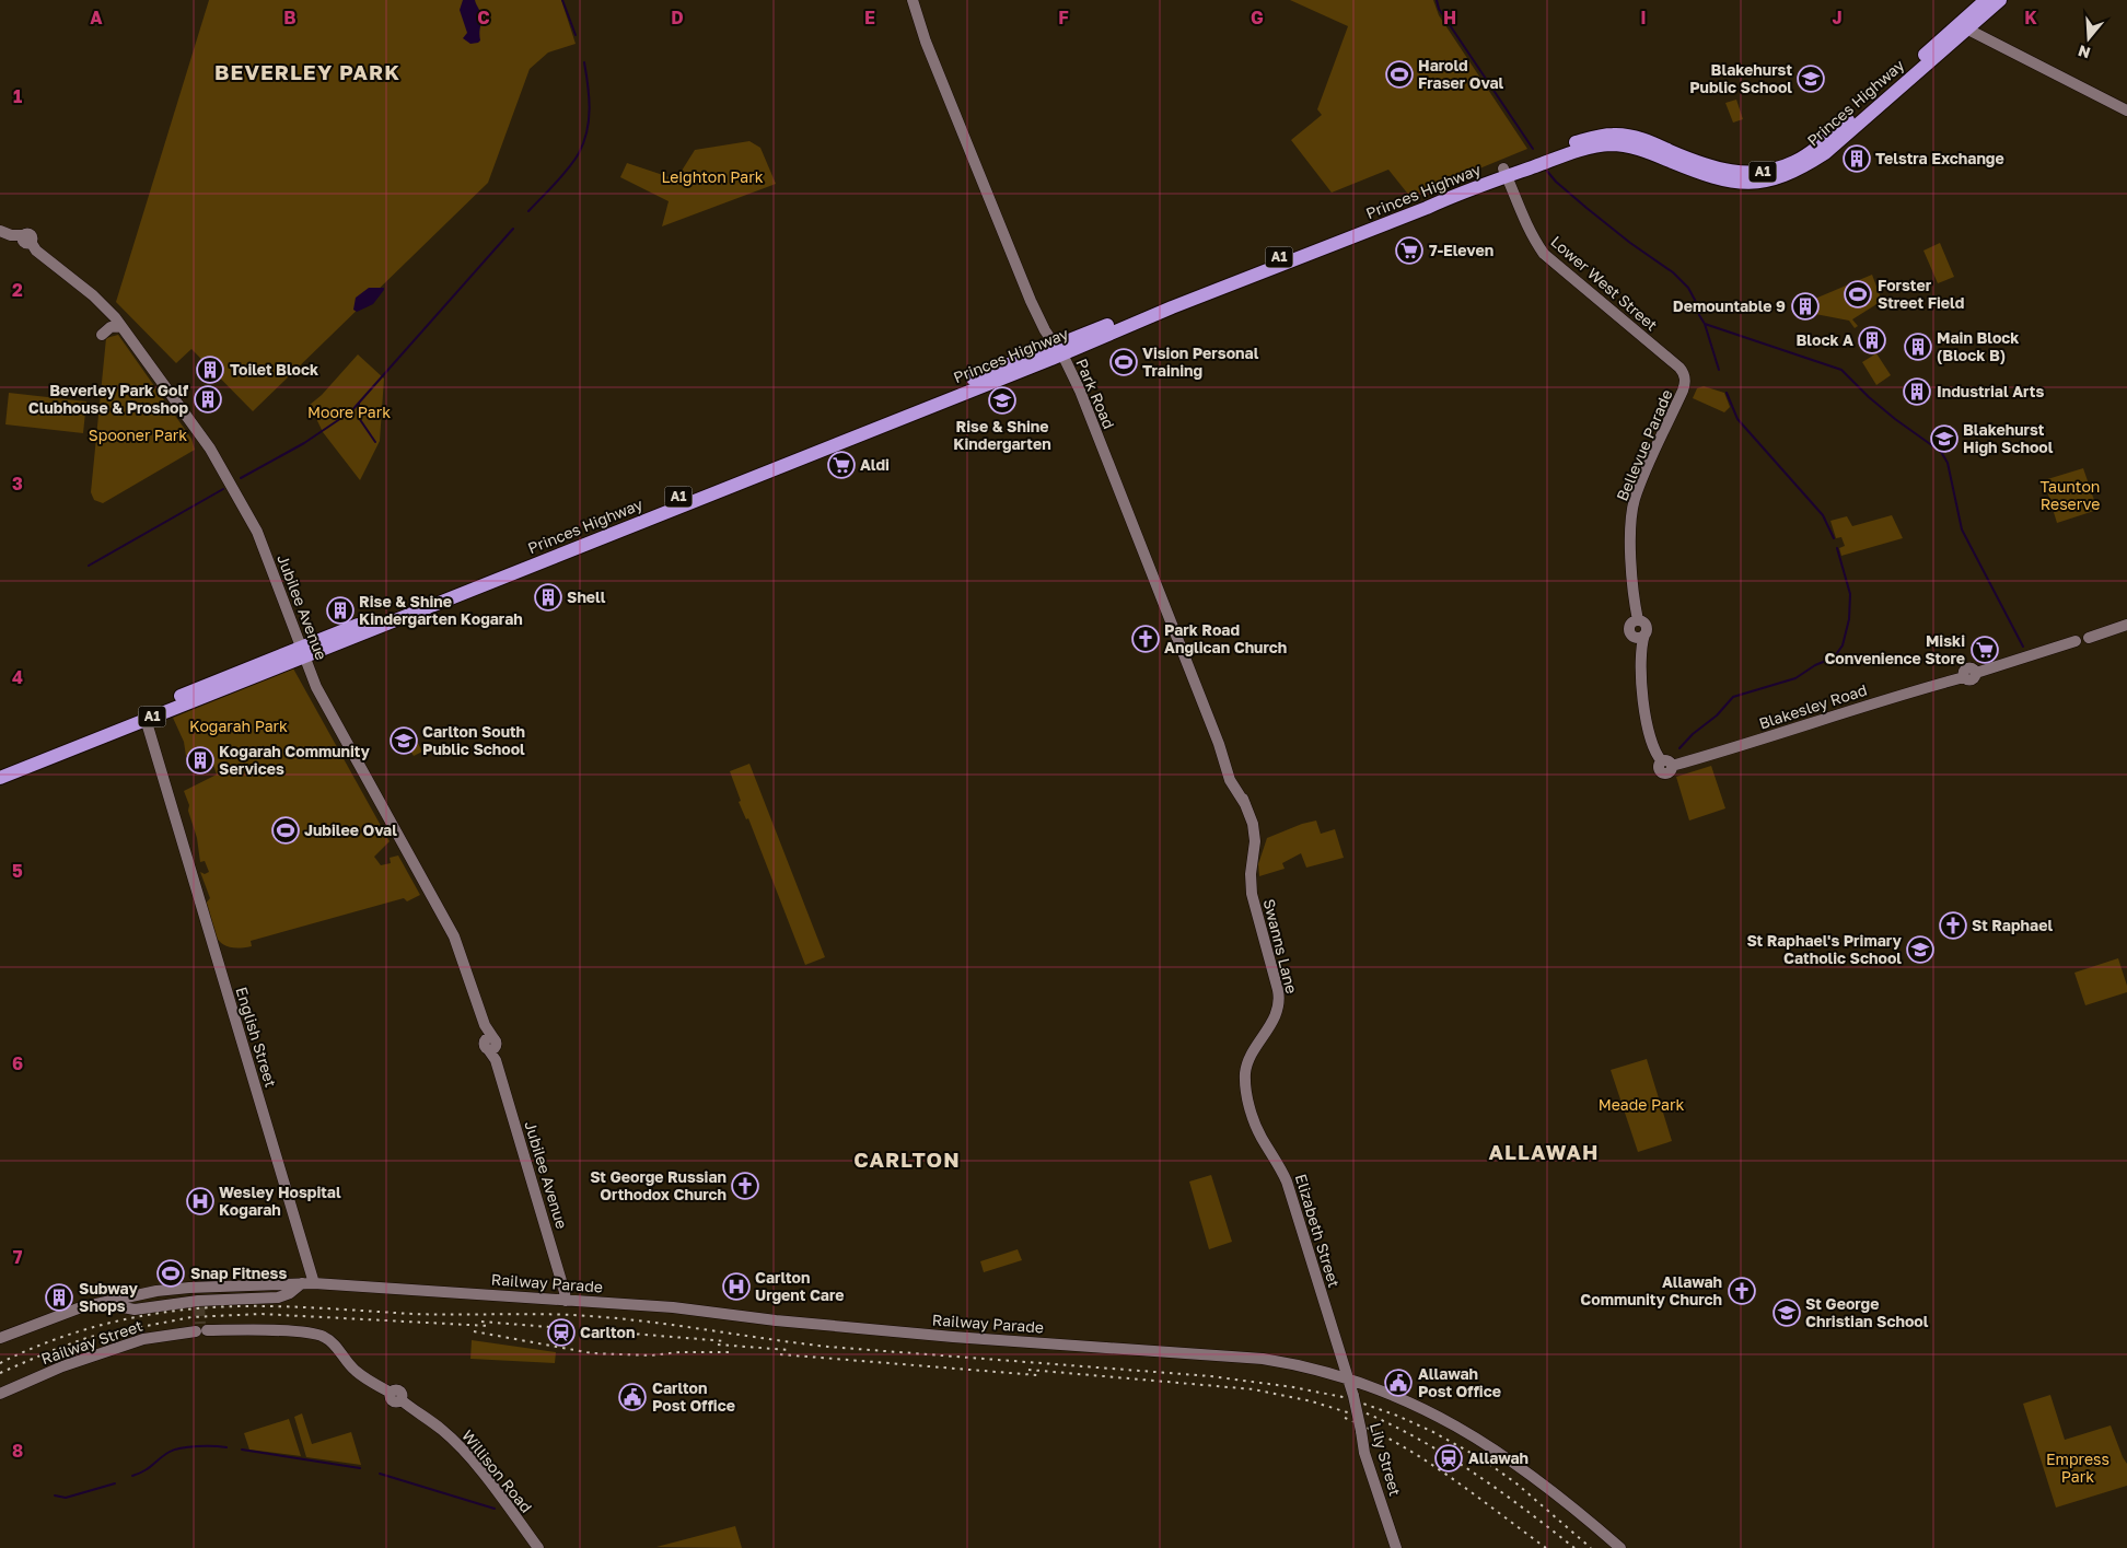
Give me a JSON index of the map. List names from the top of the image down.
{
  "streets": {
    "highway": ["Princes Highway", "A1"],
    "main road": [
      "Lower West Street",
      "Park Road",
      "Bellevue Parade",
      "Jubilee Avenue",
      "Blakesley Road",
      "Swanns Lane",
      "English Street",
      "Elizabeth Street",
      "Railway Parade",
      "Railway Street",
      "Lily Street",
      "Willison Road"
    ]
  },
  "crossings": [
    ["Princes Highway", "Lower West Street"],
    ["Princes Highway", "Park Road"],
    ["Princes Highway", "Jubilee Avenue"],
    ["Princes Highway", "English Street"],
    ["Lower West Street", "Bellevue Parade"],
    ["Park Road", "Swanns Lane"],
    ["Bellevue Parade", "Blakesley Road"],
    ["Jubilee Avenue", "Railway Parade"],
    ["Swanns Lane", "Elizabeth Street"],
    ["English Street", "Railway Parade"],
    ["Elizabeth Street", "Railway Parade"],
    ["Elizabeth Street", "Lily Street"],
    ["Railway Parade", "Lily Street"],
    ["Railway Street", "Willison Road"]
  ],
  "districts": ["BEVERLEY PARK", "ALLAWAH", "CARLTON"],
  "parks": [
    "Leighton Park",
    "Moore Park",
    "Spooner Park",
    "Taunton Reserve",
    "Kogarah Park",
    "Meade Park",
    "Empress Park"
  ],
  "places": {
    "sports": [
      "Harold Fraser Oval",
      "Forster Street Field",
      "Vision Personal Training",
      "Jubilee Oval",
      "Snap Fitness"
    ],
    "school or university": [
      "Blakehurst Public School",
      "Rise & Shine Kindergarten",
      "Blakehurst High School",
      "Carlton South Public School",
      "St Raphael's Primary Catholic School",
      "St George Christian School"
    ],
    "building": [
      "Telstra Exchange",
      "Demountable 9",
      "Block A",
      "Main Block (Block B)",
      "Toilet Block",
      "Industrial Arts",
      "Beverley Park Golf Clubhouse & Proshop",
      "Shell",
      "Rise & Shine Kindergarten Kogarah",
      "Kogarah Community Services",
      "Subway Shops"
    ],
    "supermarket": ["7-Eleven", "Aldi", "Miski Convenience Store"],
    "church": [
      "Park Road Anglican Church",
      "St Raphael",
      "St George Russian Orthodox Church",
      "Allawah Community Church"
    ],
    "hospital": ["Wesley Hospital Kogarah", "Carlton Urgent Care"],
    "station": ["Carlton", "Allawah"],
    "public building": ["Allawah Post Office", "Carlton Post Office"]
  },
  "north": "bottom",
  "grid": {
    "columns": [
      "A",
      "B",
      "C",
      "D",
      "E",
      "F",
      "G",
      "H",
      "I",
      "J",
      "K"
    ],
    "rows": [
      "1",
      "2",
      "3",
      "4",
      "5",
      "6",
      "7",
      "8"
    ]
  }
}
